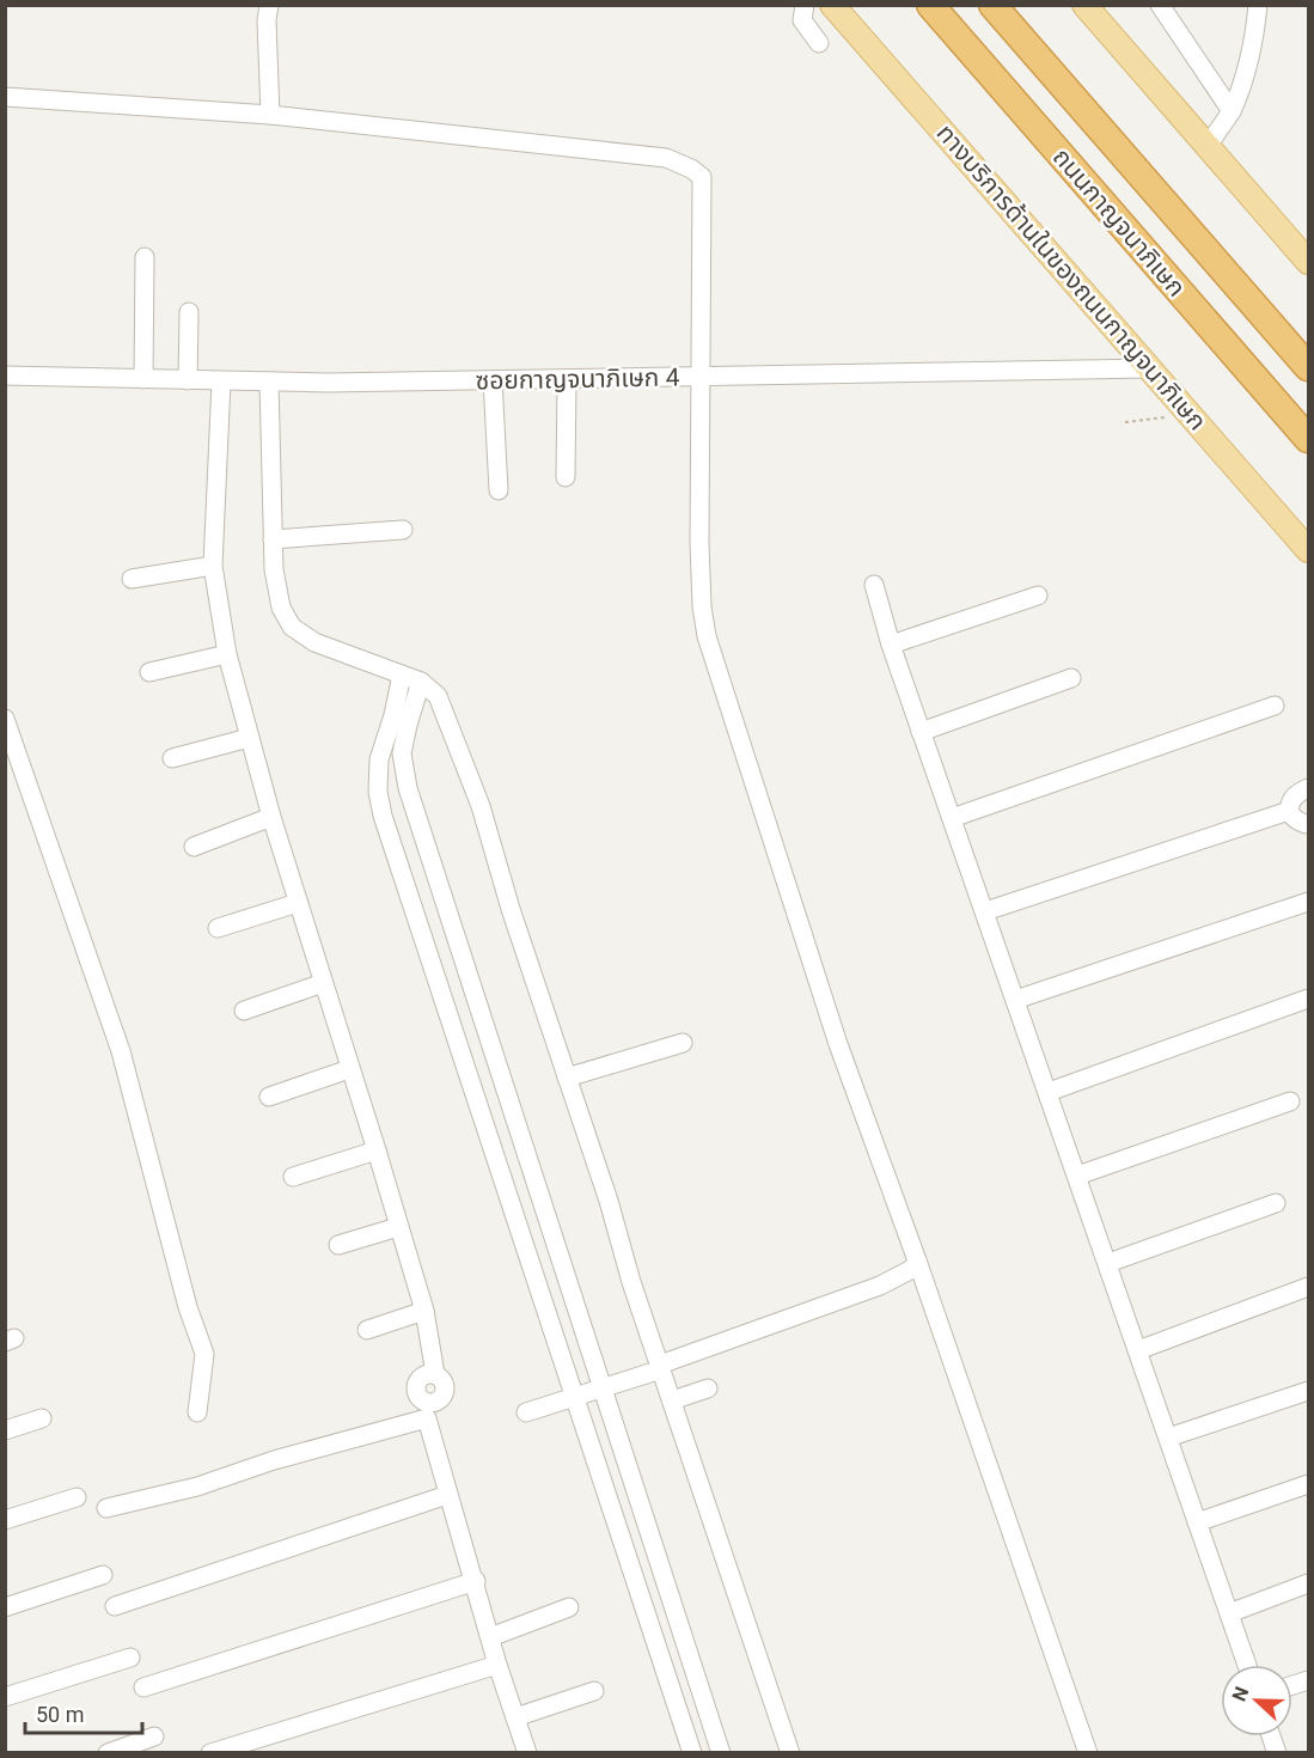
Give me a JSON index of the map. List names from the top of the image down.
{
  "streets": {
    "highway": ["ถนนกาญจนาภิเษก"],
    "main road": ["ทางบริการด้านในของถนนกาญจนาภิเษก"],
    "street": ["ซอยกาญจนาภิเษก 4"]
  },
  "crossings": [
    ["ทางบริการด้านในของถนนกาญจนาภิเษก", "ซอยกาญจนาภิเษก 4"]
  ],
  "scale_bar": "50 m",
  "north": "left"
}
